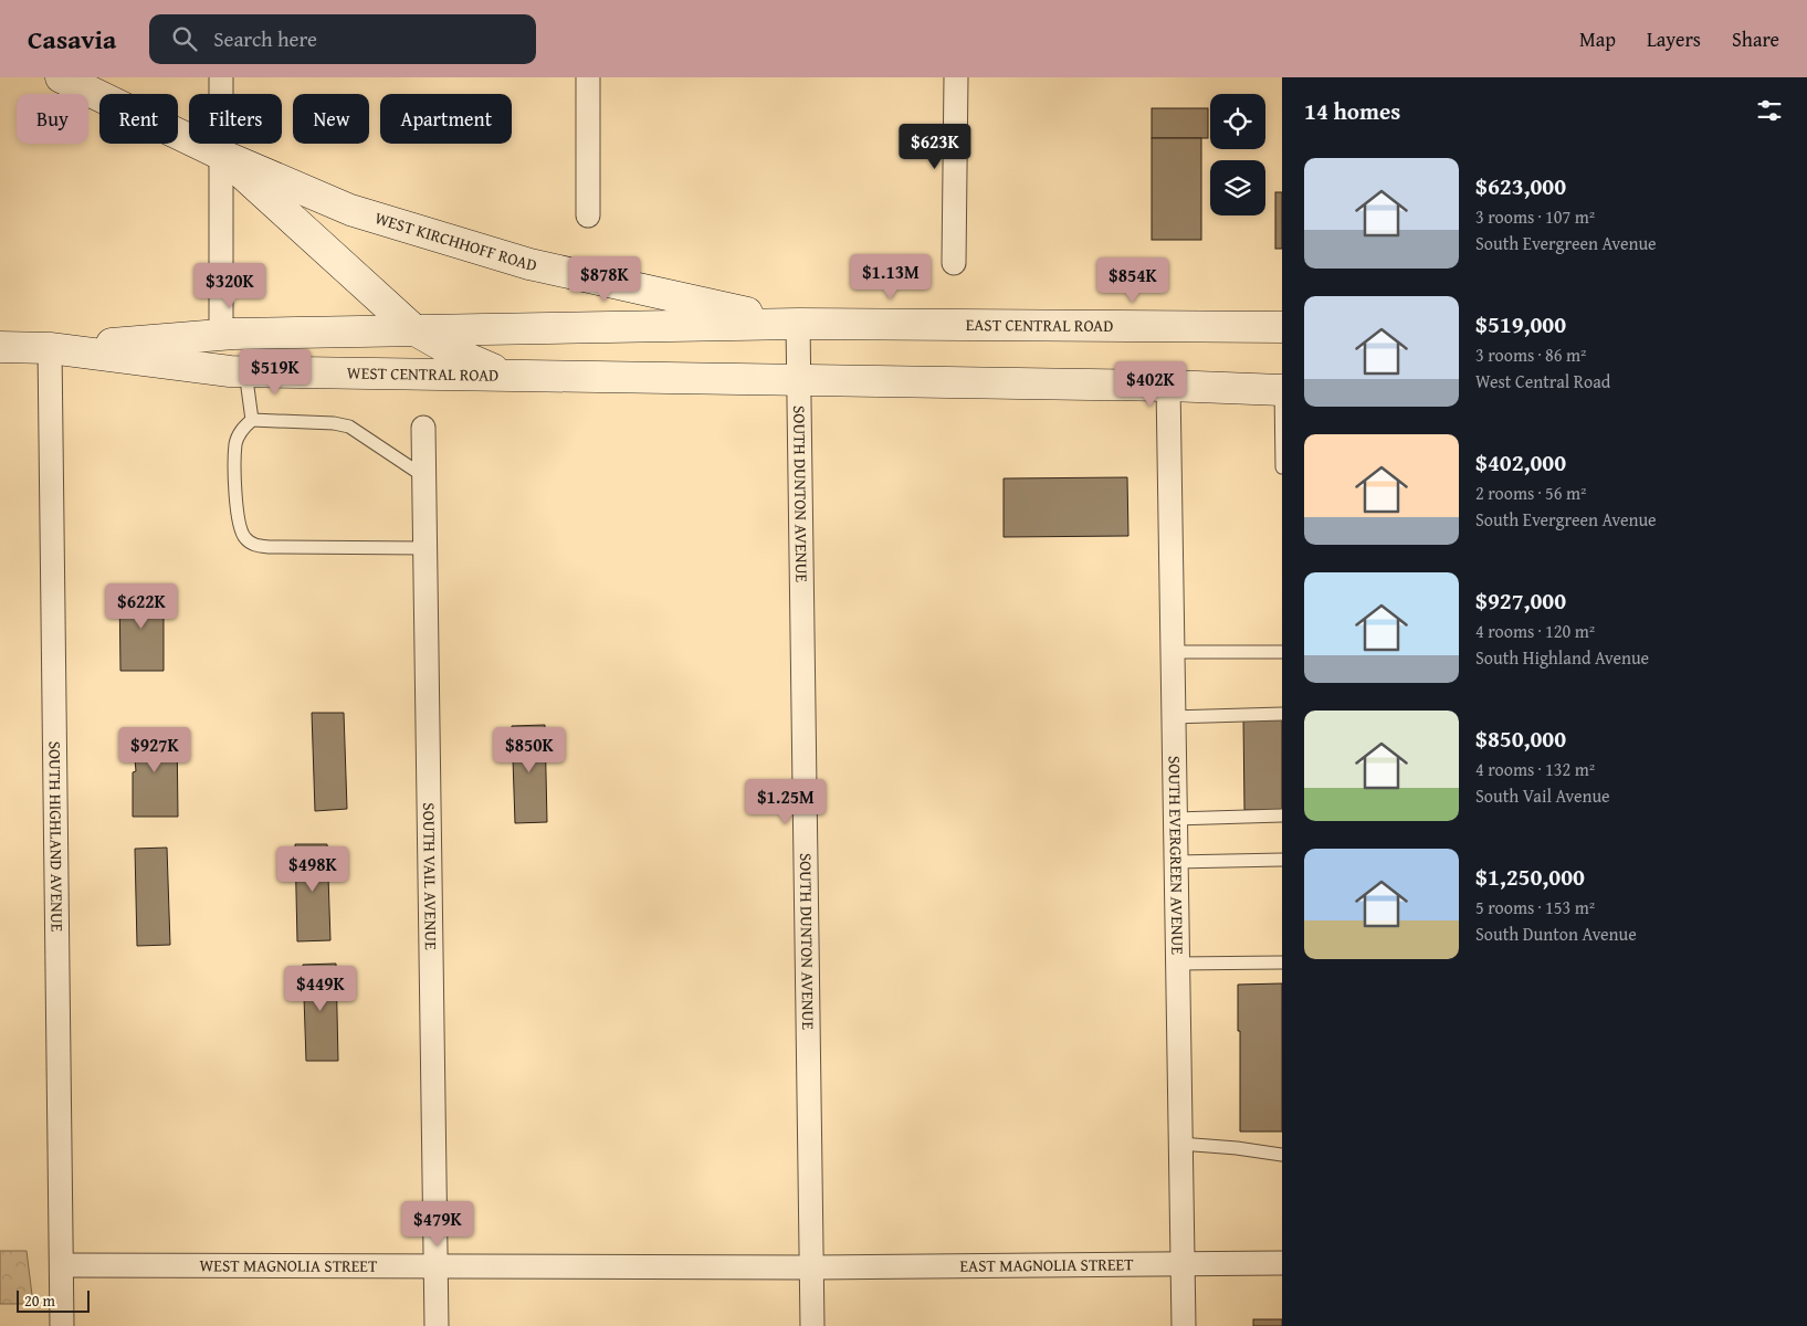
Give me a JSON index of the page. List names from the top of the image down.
{
  "streets": {
    "main road": ["WEST KIRCHHOFF ROAD", "EAST CENTRAL ROAD", "WEST CENTRAL ROAD"],
    "street": [
      "SOUTH DUNTON AVENUE",
      "SOUTH HIGHLAND AVENUE",
      "SOUTH EVERGREEN AVENUE",
      "SOUTH VAIL AVENUE",
      "EAST MAGNOLIA STREET",
      "WEST MAGNOLIA STREET"
    ]
  },
  "crossings": [
    ["WEST KIRCHHOFF ROAD", "EAST CENTRAL ROAD"],
    ["WEST KIRCHHOFF ROAD", "WEST CENTRAL ROAD"],
    ["WEST KIRCHHOFF ROAD", "SOUTH DUNTON AVENUE"],
    ["EAST CENTRAL ROAD", "WEST CENTRAL ROAD"],
    ["EAST CENTRAL ROAD", "SOUTH DUNTON AVENUE"],
    ["WEST CENTRAL ROAD", "SOUTH DUNTON AVENUE"],
    ["WEST CENTRAL ROAD", "SOUTH HIGHLAND AVENUE"],
    ["SOUTH DUNTON AVENUE", "EAST MAGNOLIA STREET"],
    ["SOUTH DUNTON AVENUE", "WEST MAGNOLIA STREET"],
    ["SOUTH HIGHLAND AVENUE", "WEST MAGNOLIA STREET"],
    ["SOUTH EVERGREEN AVENUE", "EAST MAGNOLIA STREET"],
    ["SOUTH VAIL AVENUE", "WEST MAGNOLIA STREET"],
    ["EAST MAGNOLIA STREET", "WEST MAGNOLIA STREET"]
  ],
  "scale_bar": "20 m",
  "page": {
    "header": "Casavia",
    "search": "Search here",
    "nav": ["Map", "Layers", "Share"],
    "heading": "14 homes",
    "chip": [
      "Buy",
      "Rent",
      "Filters",
      "New",
      "Apartment"
    ],
    "price": [
      "$623K",
      "$1.13M",
      "$878K",
      "$854K",
      "$320K",
      "$519K",
      "$402K",
      "$622K",
      "$927K",
      "$850K",
      "$1.25M",
      "$498K",
      "$449K",
      "$479K"
    ],
    "list": [
      {
        "name": "$623,000",
        "note": "3 rooms · 107 m² · South Evergreen Avenue"
      },
      {
        "name": "$519,000",
        "note": "3 rooms · 86 m² · West Central Road"
      },
      {
        "name": "$402,000",
        "note": "2 rooms · 56 m² · South Evergreen Avenue"
      },
      {
        "name": "$927,000",
        "note": "4 rooms · 120 m² · South Highland Avenue"
      },
      {
        "name": "$850,000",
        "note": "4 rooms · 132 m² · South Vail Avenue"
      },
      {
        "name": "$1,250,000",
        "note": "5 rooms · 153 m² · South Dunton Avenue"
      }
    ],
    "scale": "20 m"
  }
}
